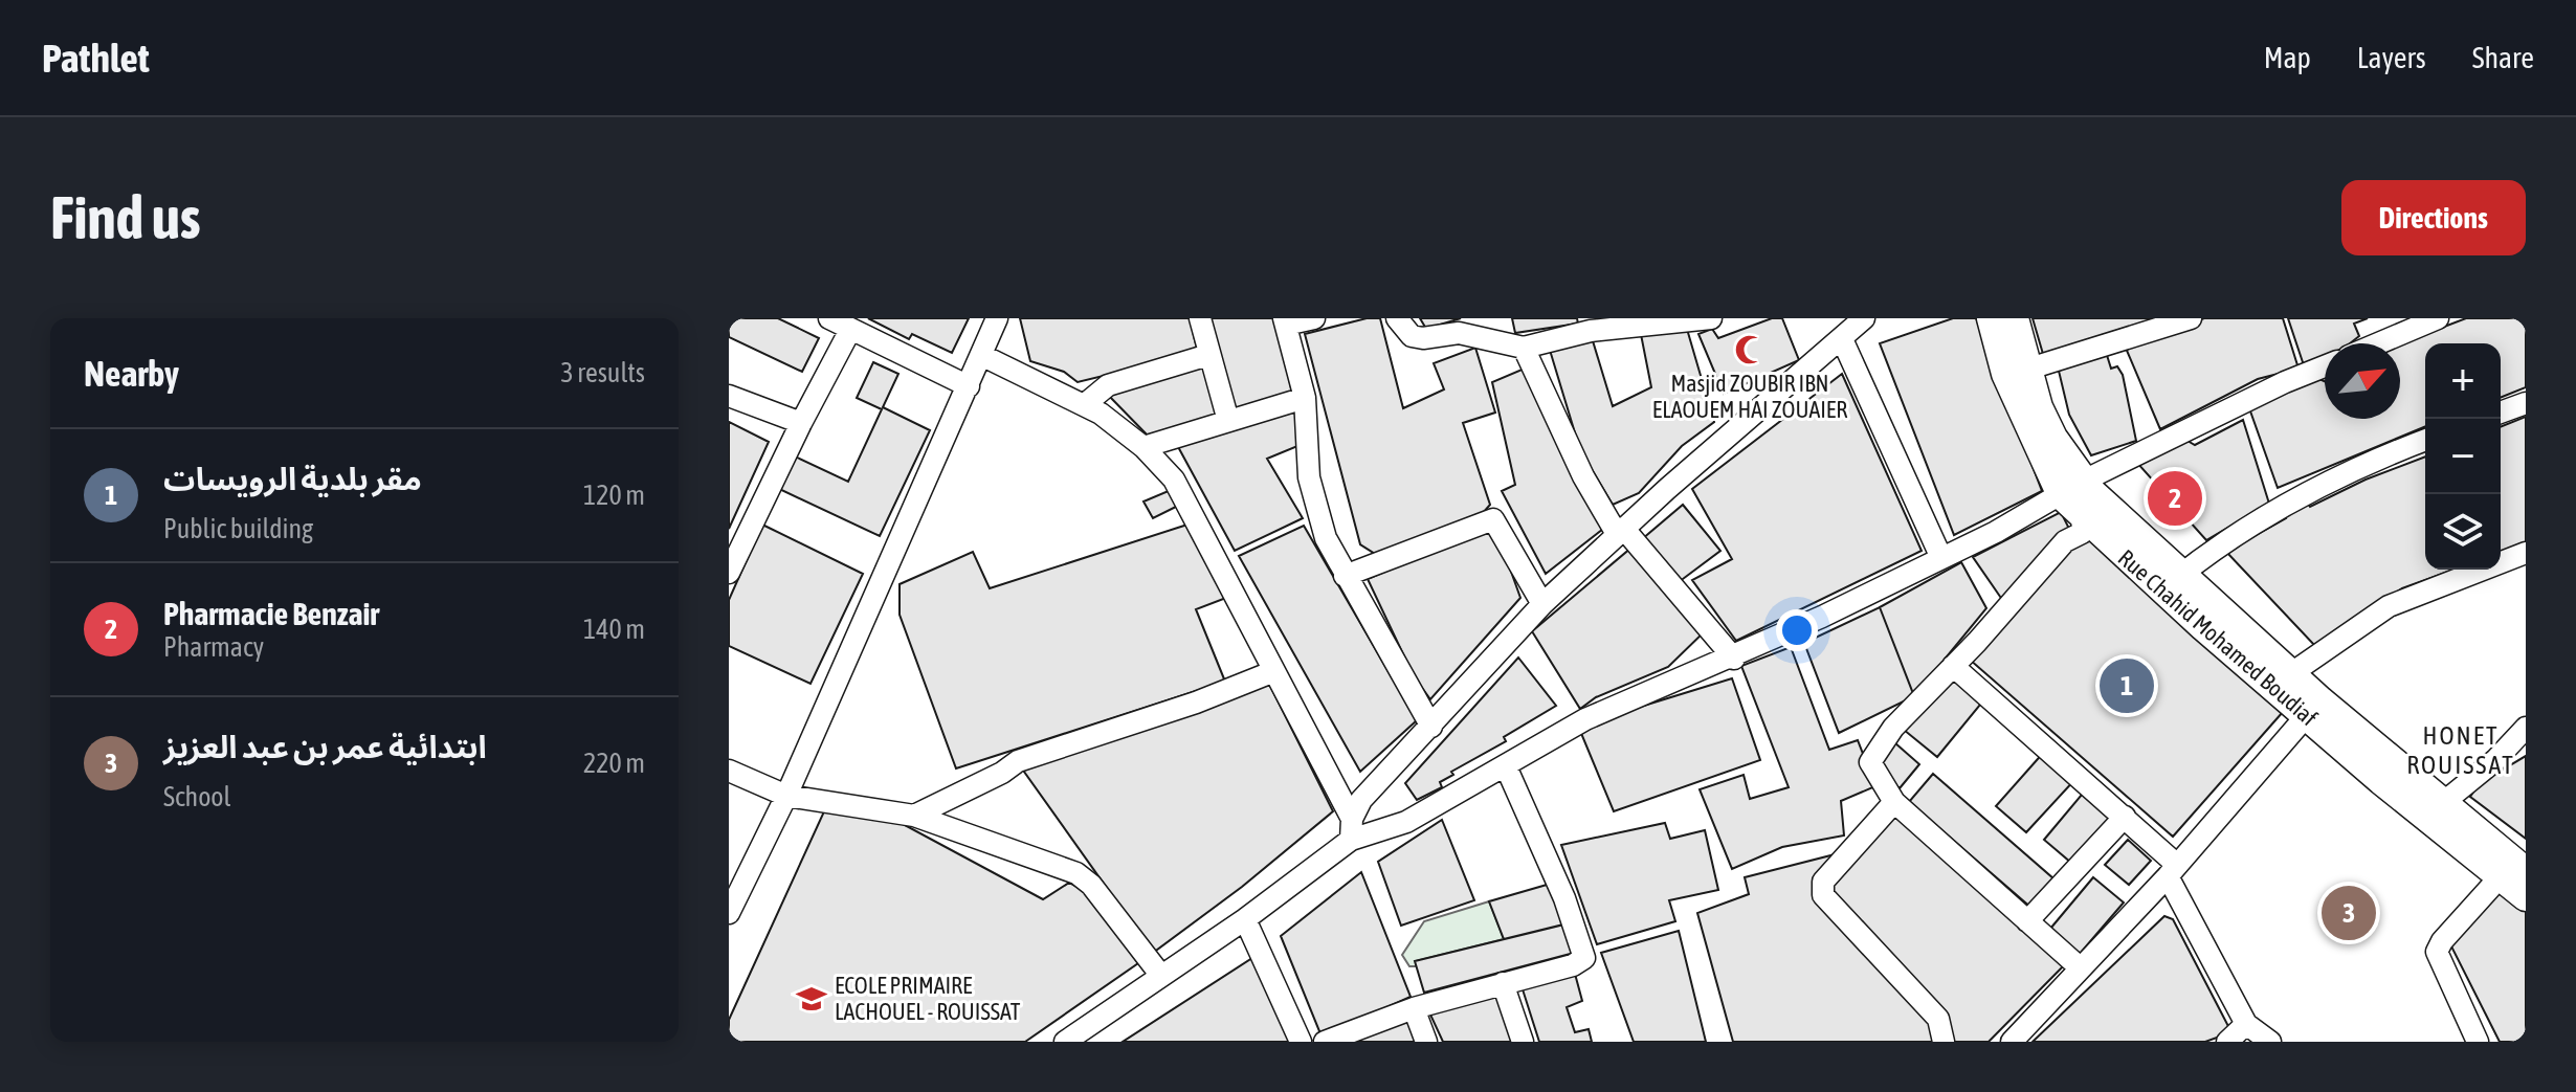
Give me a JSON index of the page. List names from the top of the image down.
{
  "streets": {
    "main road": ["Rue Chahid Mohamed Boudiaf"]
  },
  "districts": ["HONET ROUISSAT"],
  "places": {
    "mosque": ["Masjid ZOUBIR IBN ELAOUEM HAI ZOUAIER"],
    "school or university": ["ECOLE PRIMAIRE LACHOUEL - ROUISSAT"]
  },
  "north": "top right",
  "page": {
    "header": "Pathlet",
    "nav": ["Map", "Layers", "Share"],
    "buttons": "Directions",
    "title": "Find us",
    "heading": ["Nearby", "3 results"],
    "map_buttons": ["+", "−"],
    "list": [
      {
        "mark": "1",
        "name": "مقر بلدية الرويسات",
        "note": "Public building",
        "value": "120 m"
      },
      {
        "mark": "2",
        "name": "Pharmacie Benzair",
        "note": "Pharmacy",
        "value": "140 m"
      },
      {
        "mark": "3",
        "name": "ابتدائية عمر بن عبد العزيز",
        "note": "School",
        "value": "220 m"
      }
    ],
    "pins": ["2", "1", "3"]
  }
}
